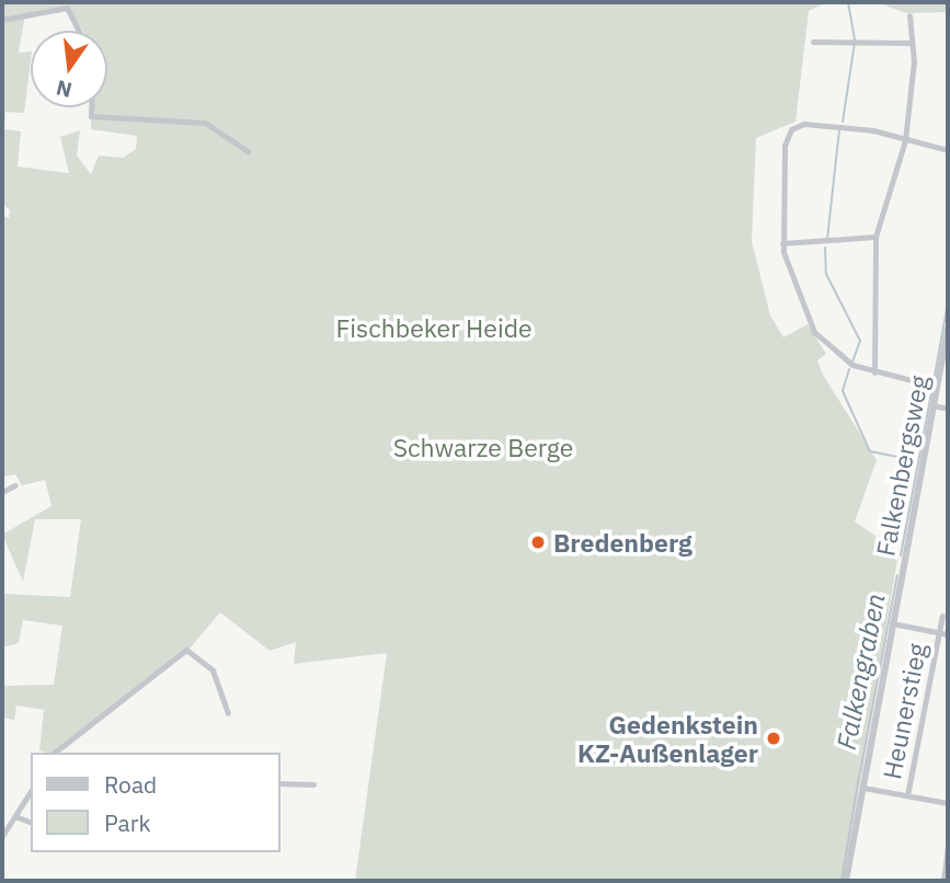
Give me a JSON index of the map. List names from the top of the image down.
{
  "streets": {
    "street": ["Falkenbergsweg", "Heunerstieg"]
  },
  "water": ["Falkengraben"],
  "parks": ["Fischbeker Heide", "Schwarze Berge"],
  "places": ["Bredenberg", "Gedenkstein KZ-Außenlager"],
  "legend": ["Road", "Park"],
  "north": "bottom"
}
